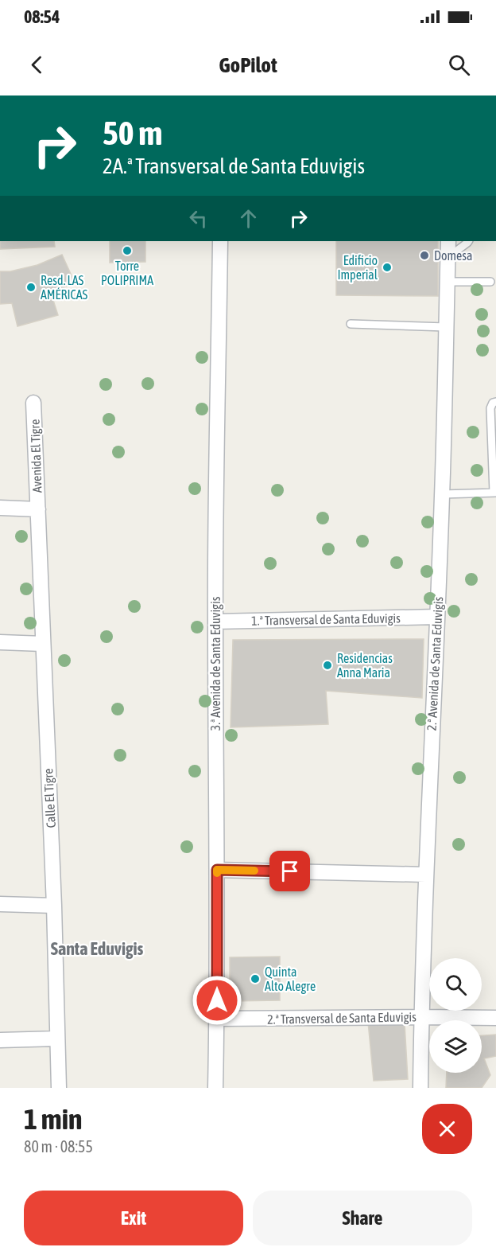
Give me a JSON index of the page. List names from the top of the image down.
{
  "streets": {
    "street": [
      "Avenida El Tigre",
      "1.ª Transversal de Santa Eduvigis",
      "3.ª Avenida de Santa Eduvigis",
      "2.ª Avenida de Santa Eduvigis",
      "Calle El Tigre",
      "2.ª Transversal de Santa Eduvigis"
    ]
  },
  "crossings": [
    ["Avenida El Tigre", "Calle El Tigre"],
    ["1.ª Transversal de Santa Eduvigis", "3.ª Avenida de Santa Eduvigis"],
    ["1.ª Transversal de Santa Eduvigis", "2.ª Avenida de Santa Eduvigis"],
    ["3.ª Avenida de Santa Eduvigis", "2.ª Transversal de Santa Eduvigis"],
    ["2.ª Avenida de Santa Eduvigis", "2.ª Transversal de Santa Eduvigis"]
  ],
  "districts": ["Santa Eduvigis"],
  "places": [
    "Torre POLIPRIMA",
    "Domesa",
    "Edificio Imperial",
    "Resd. LAS AMÉRICAS",
    "Residencias Anna Maria",
    "Quinta Alto Alegre"
  ],
  "page": {
    "status": "08:54",
    "header": "GoPilot",
    "turn": ["50 m", "2A.ª Transversal de Santa Eduvigis"],
    "heading": ["1 min", "80 m · 08:55"],
    "buttons": ["Exit", "Share"]
  }
}
